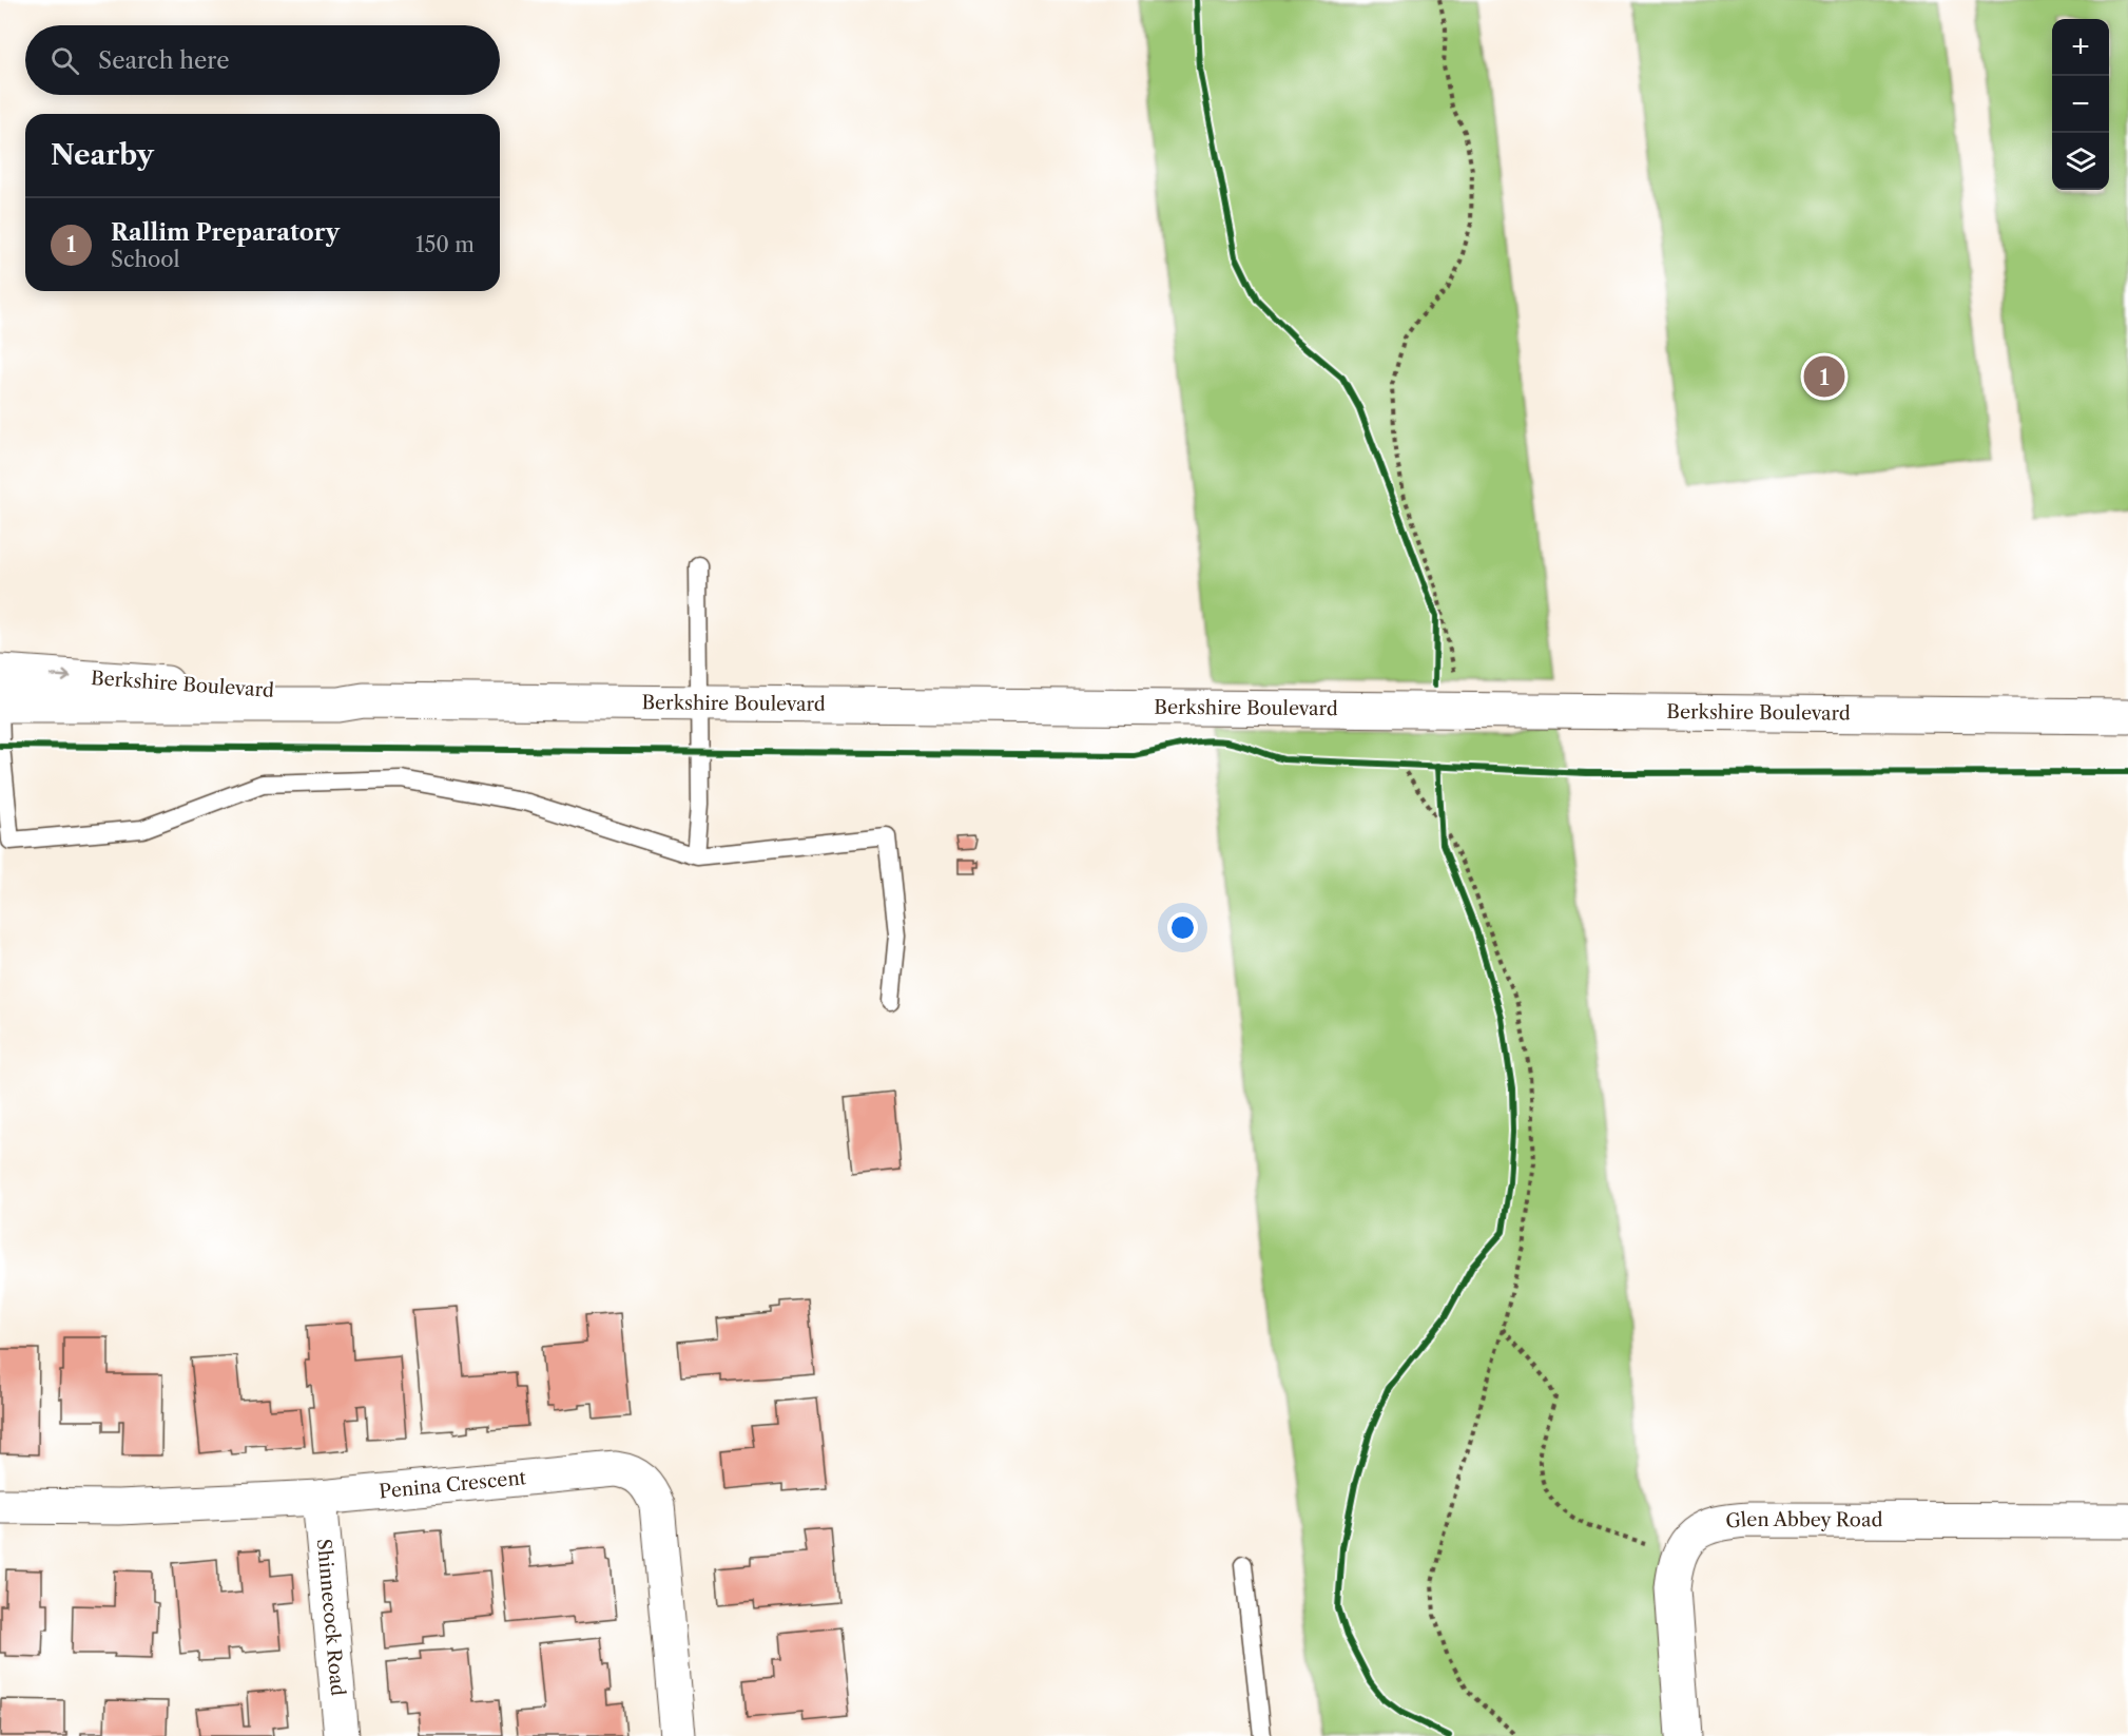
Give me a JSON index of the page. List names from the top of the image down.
{
  "streets": {
    "street": [
      "Berkshire Boulevard",
      "Penina Crescent",
      "Glen Abbey Road",
      "Shinnecock Road"
    ]
  },
  "crossings": [
    ["Penina Crescent", "Shinnecock Road"]
  ],
  "page": {
    "map_buttons": ["+", "−"],
    "search": "Search here",
    "heading": "Nearby",
    "list": [
      {
        "mark": "1",
        "name": "Rallim Preparatory",
        "note": "School",
        "value": "150 m"
      }
    ],
    "pins": "1"
  }
}
